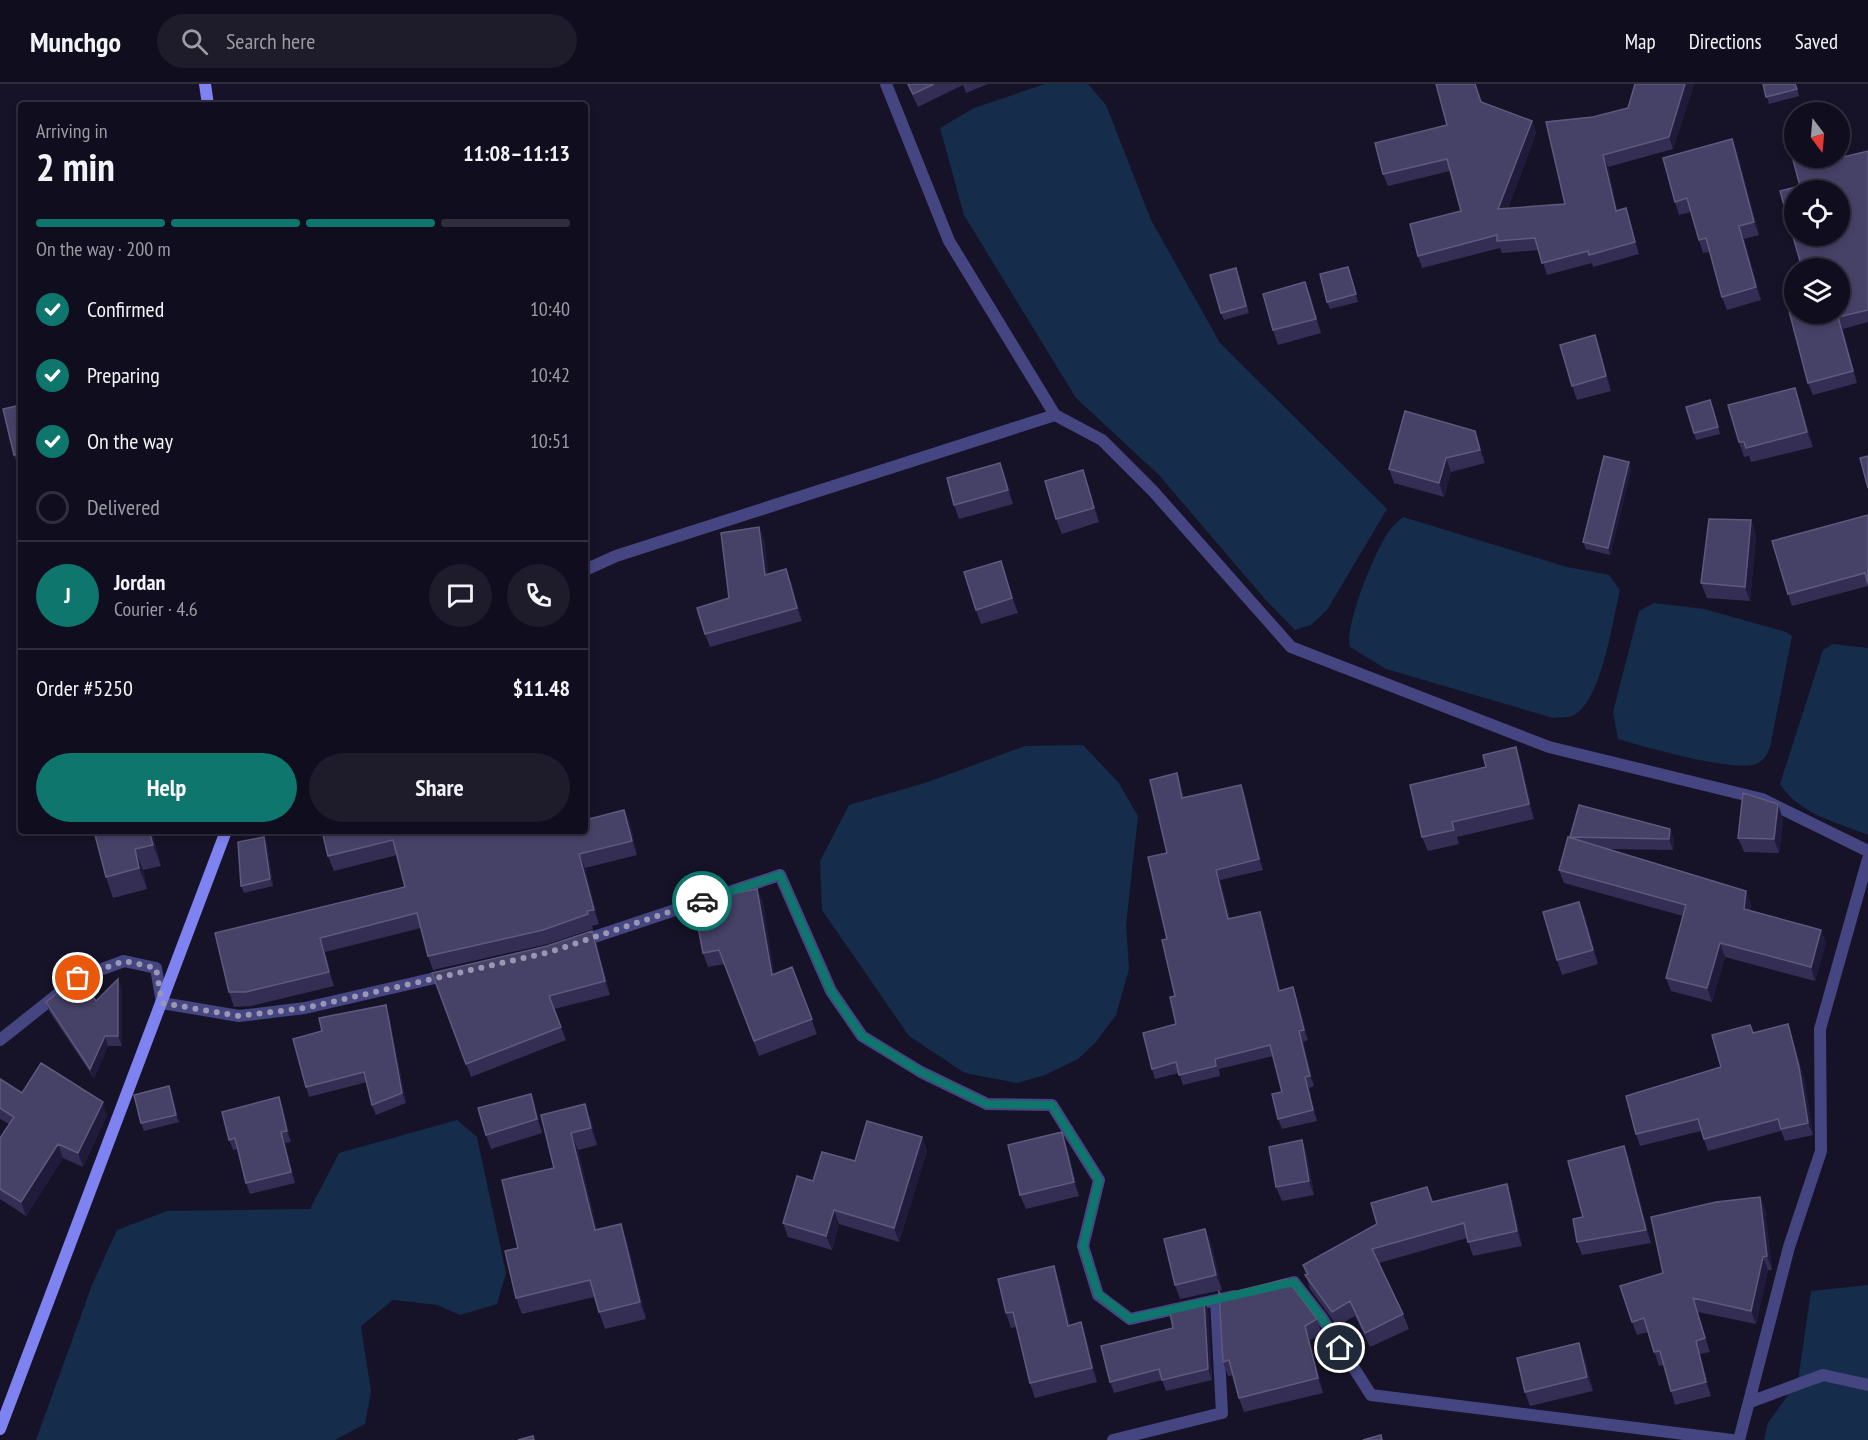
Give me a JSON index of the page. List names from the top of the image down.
{
  "north": "bottom",
  "page": {
    "header": "Munchgo",
    "search": "Search here",
    "nav": ["Map", "Directions", "Saved"],
    "heading": ["2 min", "Arriving in", "11:08–11:13"],
    "panel": [
      "Jordan",
      "Courier · 4.6",
      "Order #5250",
      "$11.48"
    ],
    "bar": "On the way · 200 m",
    "list": [
      ["Confirmed", "10:40"],
      ["Preparing", "10:42"],
      ["On the way", "10:51"],
      "Delivered"
    ],
    "round": "J",
    "buttons": ["Help", "Share"]
  }
}
